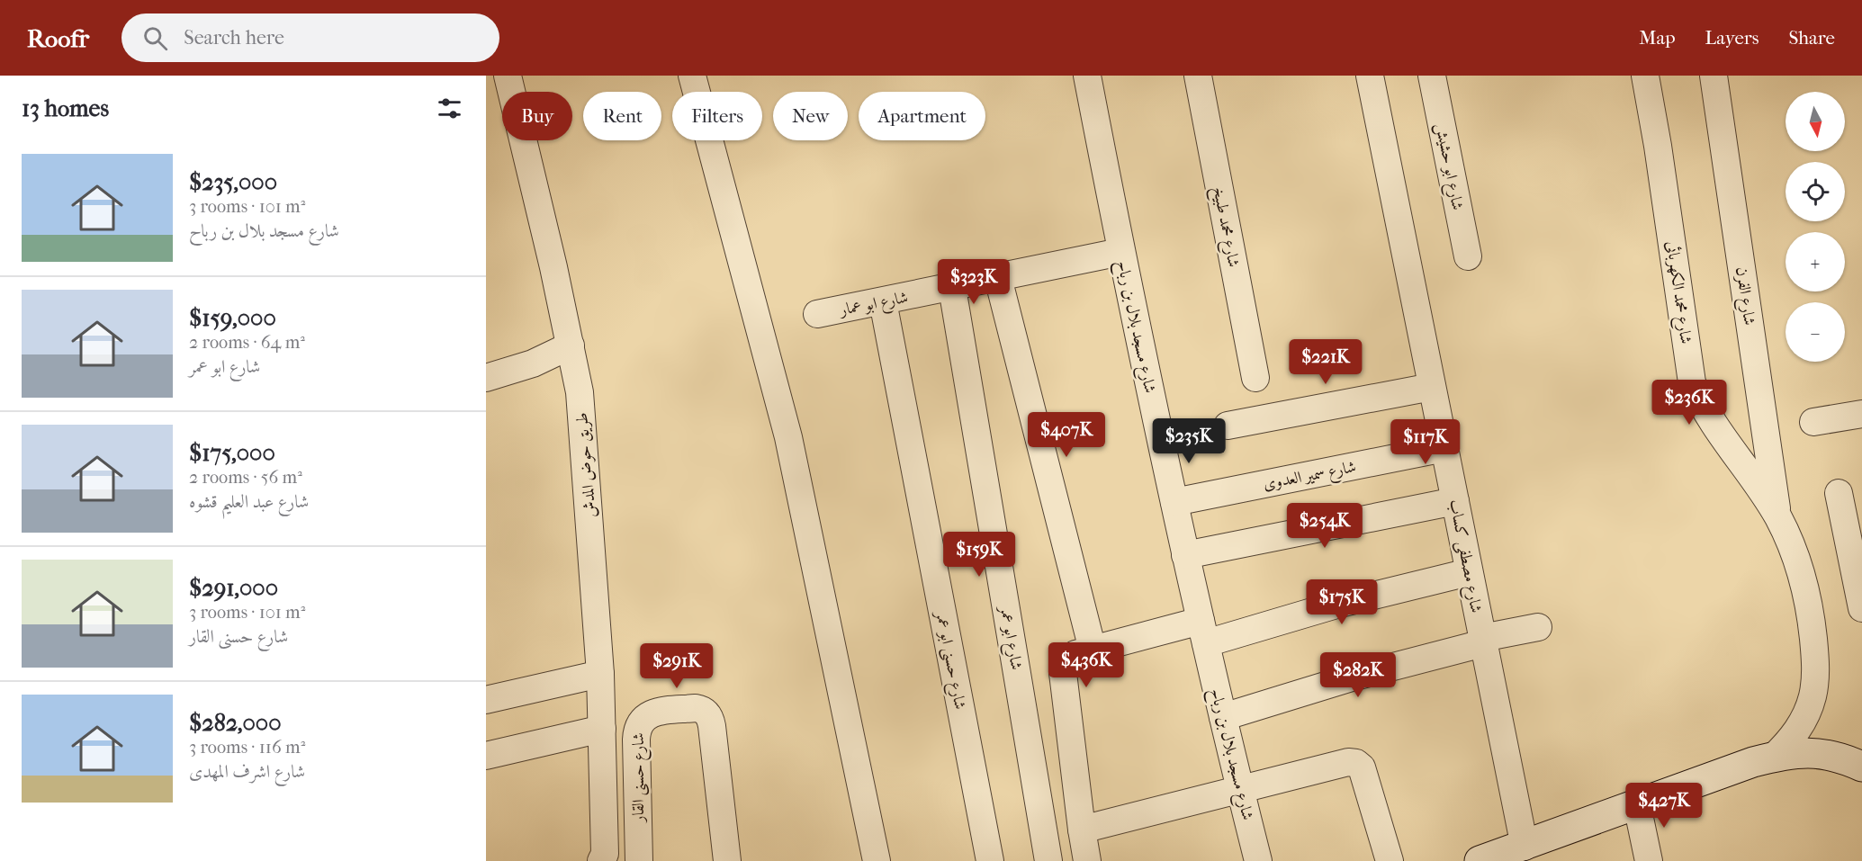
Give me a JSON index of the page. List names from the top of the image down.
{
  "streets": {
    "street": [
      "شارع ابو حشيش",
      "شارع محمد طبيخ",
      "شارع محمد الكهربائى",
      "شارع الفرن",
      "شارع ابو عمار",
      "شارع مسجد بلال بن رباح",
      "طريق حوض المدش",
      "شارع سمير العدوى",
      "شارع مصطفى كساب",
      "شارع ابو عمر",
      "شارع حسنى ابو عمر",
      "شارع حسنى القار"
    ]
  },
  "crossings": [
    ["شارع محمد الكهربائى", "شارع الفرن"],
    ["شارع ابو عمار", "شارع مسجد بلال بن رباح"],
    ["شارع ابو عمار", "شارع ابو عمر"],
    ["شارع ابو عمار", "شارع حسنى ابو عمر"],
    ["شارع مسجد بلال بن رباح", "شارع سمير العدوى"],
    ["شارع سمير العدوى", "شارع مصطفى كساب"]
  ],
  "north": "bottom",
  "page": {
    "header": "Roofr",
    "search": "Search here",
    "nav": ["Map", "Layers", "Share"],
    "heading": "13 homes",
    "map_buttons": ["+", "−"],
    "chip": [
      "Buy",
      "Rent",
      "Filters",
      "New",
      "Apartment"
    ],
    "list": [
      {
        "name": "$235,000",
        "note": "3 rooms · 101 m² · شارع مسجد بلال بن رباح"
      },
      {
        "name": "$159,000",
        "note": "2 rooms · 64 m² · شارع ابو عمر"
      },
      {
        "name": "$175,000",
        "note": "2 rooms · 56 m² · شارع عبد العليم قشوه"
      },
      {
        "name": "$291,000",
        "note": "3 rooms · 101 m² · شارع حسنى القار"
      },
      {
        "name": "$282,000",
        "note": "3 rooms · 116 m² · شارع اشرف المهدى"
      }
    ],
    "price": [
      "$323K",
      "$221K",
      "$236K",
      "$407K",
      "$235K",
      "$117K",
      "$254K",
      "$159K",
      "$175K",
      "$436K",
      "$291K",
      "$282K",
      "$427K"
    ]
  }
}
